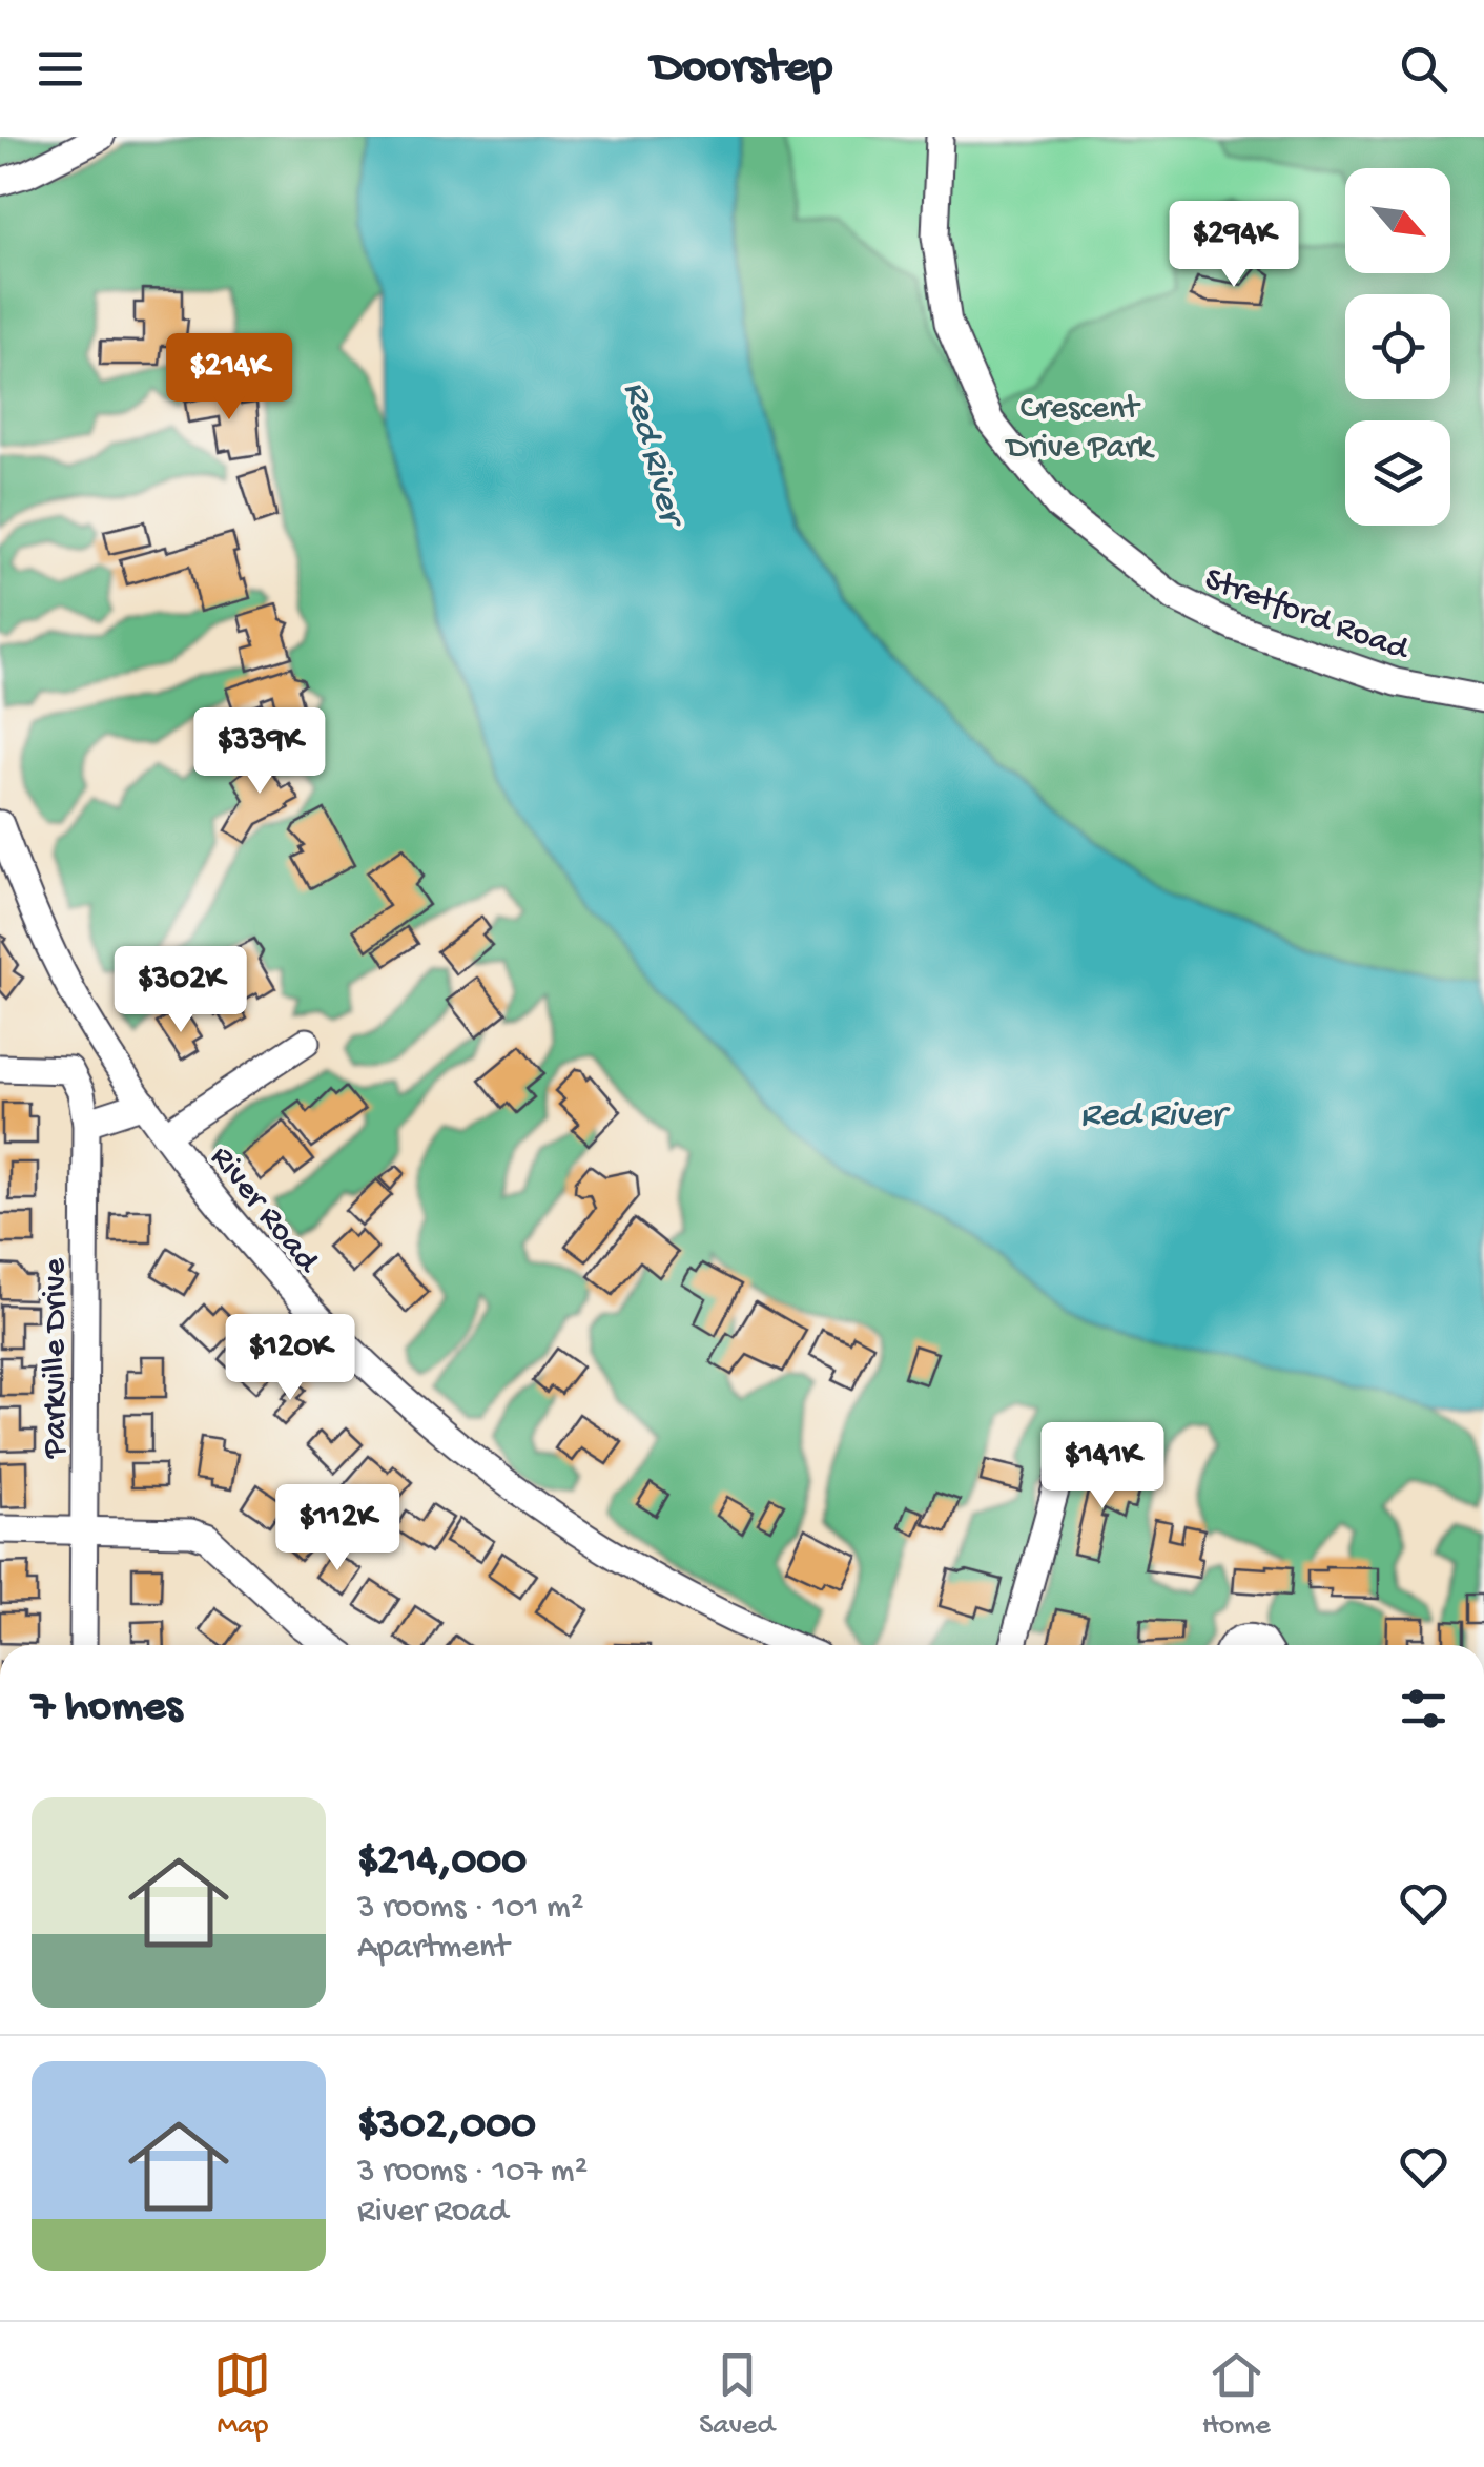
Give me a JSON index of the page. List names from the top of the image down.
{
  "streets": {
    "street": ["Stretford Road", "River Road", "Parkville Drive"]
  },
  "water": ["Red River"],
  "parks": ["Crescent Drive Park"],
  "north": "bottom right",
  "page": {
    "header": "Doorstep",
    "price": [
      "$294K",
      "$214K",
      "$339K",
      "$302K",
      "$120K",
      "$141K",
      "$112K"
    ],
    "heading": "7 homes",
    "list": [
      {
        "name": "$214,000",
        "note": "3 rooms · 101 m² · Apartment"
      },
      {
        "name": "$302,000",
        "note": "3 rooms · 107 m² · River Road"
      }
    ],
    "tabs": ["Map", "Saved", "Home"]
  }
}
